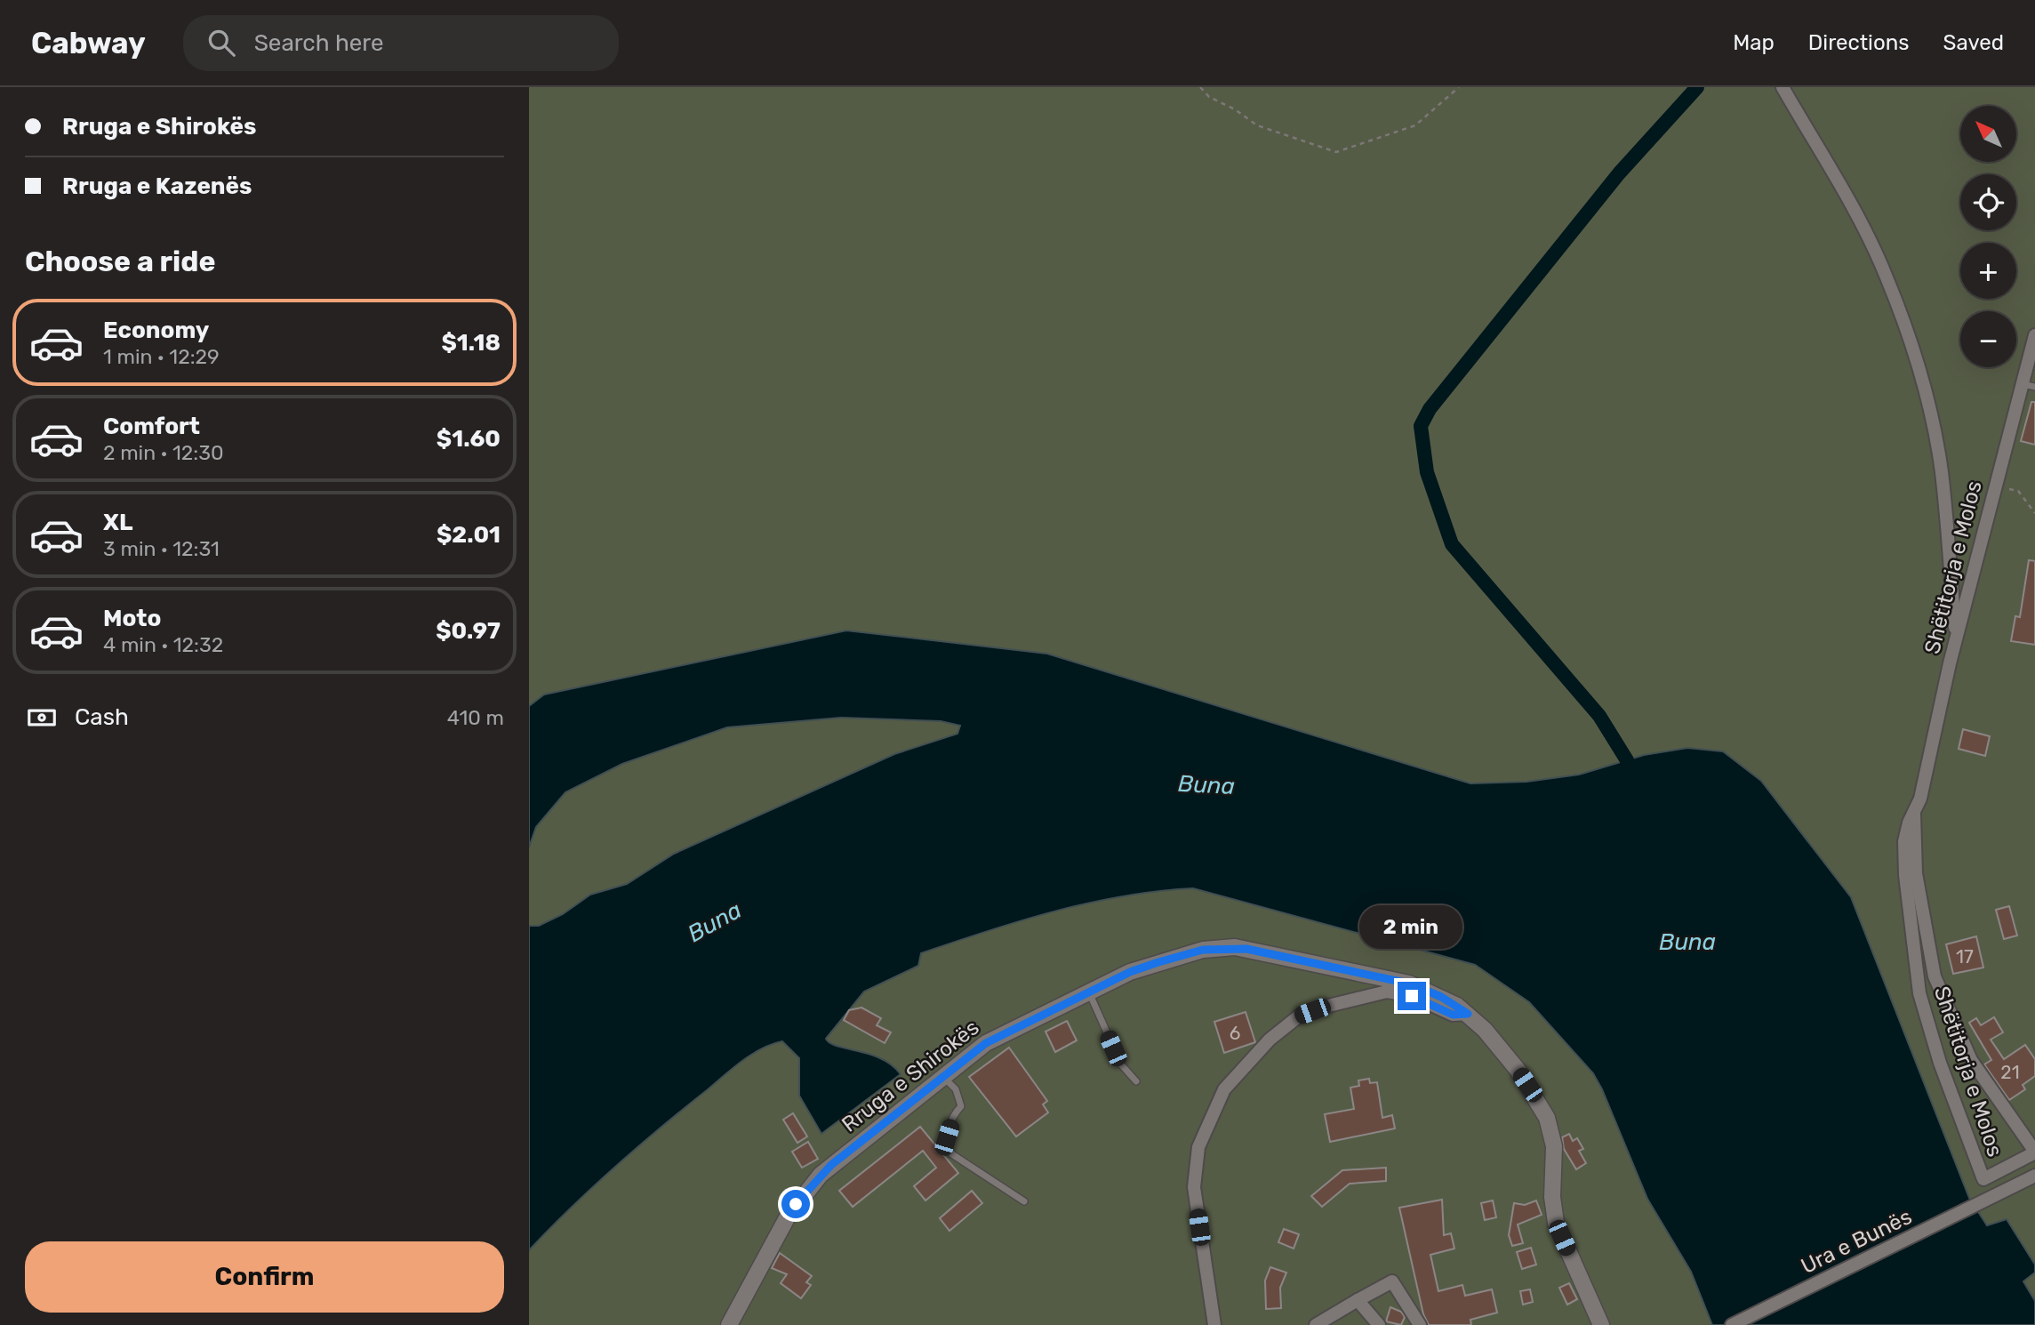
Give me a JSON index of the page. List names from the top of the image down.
{
  "streets": {
    "main road": ["Rruga e Shirokës"],
    "street": ["Shëtitorja e Molos", "Ura e Bunës"]
  },
  "water": ["Buna"],
  "house_numbers": ["17", "6", "21"],
  "north": "top left",
  "page": {
    "header": "Cabway",
    "search": "Search here",
    "nav": ["Map", "Directions", "Saved"],
    "banner": ["Rruga e Shirokës", "Rruga e Kazenës"],
    "map_buttons": ["+", "−"],
    "heading": "Choose a ride",
    "list": [
      {
        "name": "Economy",
        "note": "1 min · 12:29",
        "value": "$1.18"
      },
      {
        "name": "Comfort",
        "note": "2 min · 12:30",
        "value": "$1.60"
      },
      {
        "name": "XL",
        "note": "3 min · 12:31",
        "value": "$2.01"
      },
      {
        "name": "Moto",
        "note": "4 min · 12:32",
        "value": "$0.97"
      }
    ],
    "pay": ["Cash", "410 m"],
    "bubble": "2 min",
    "buttons": "Confirm"
  }
}
